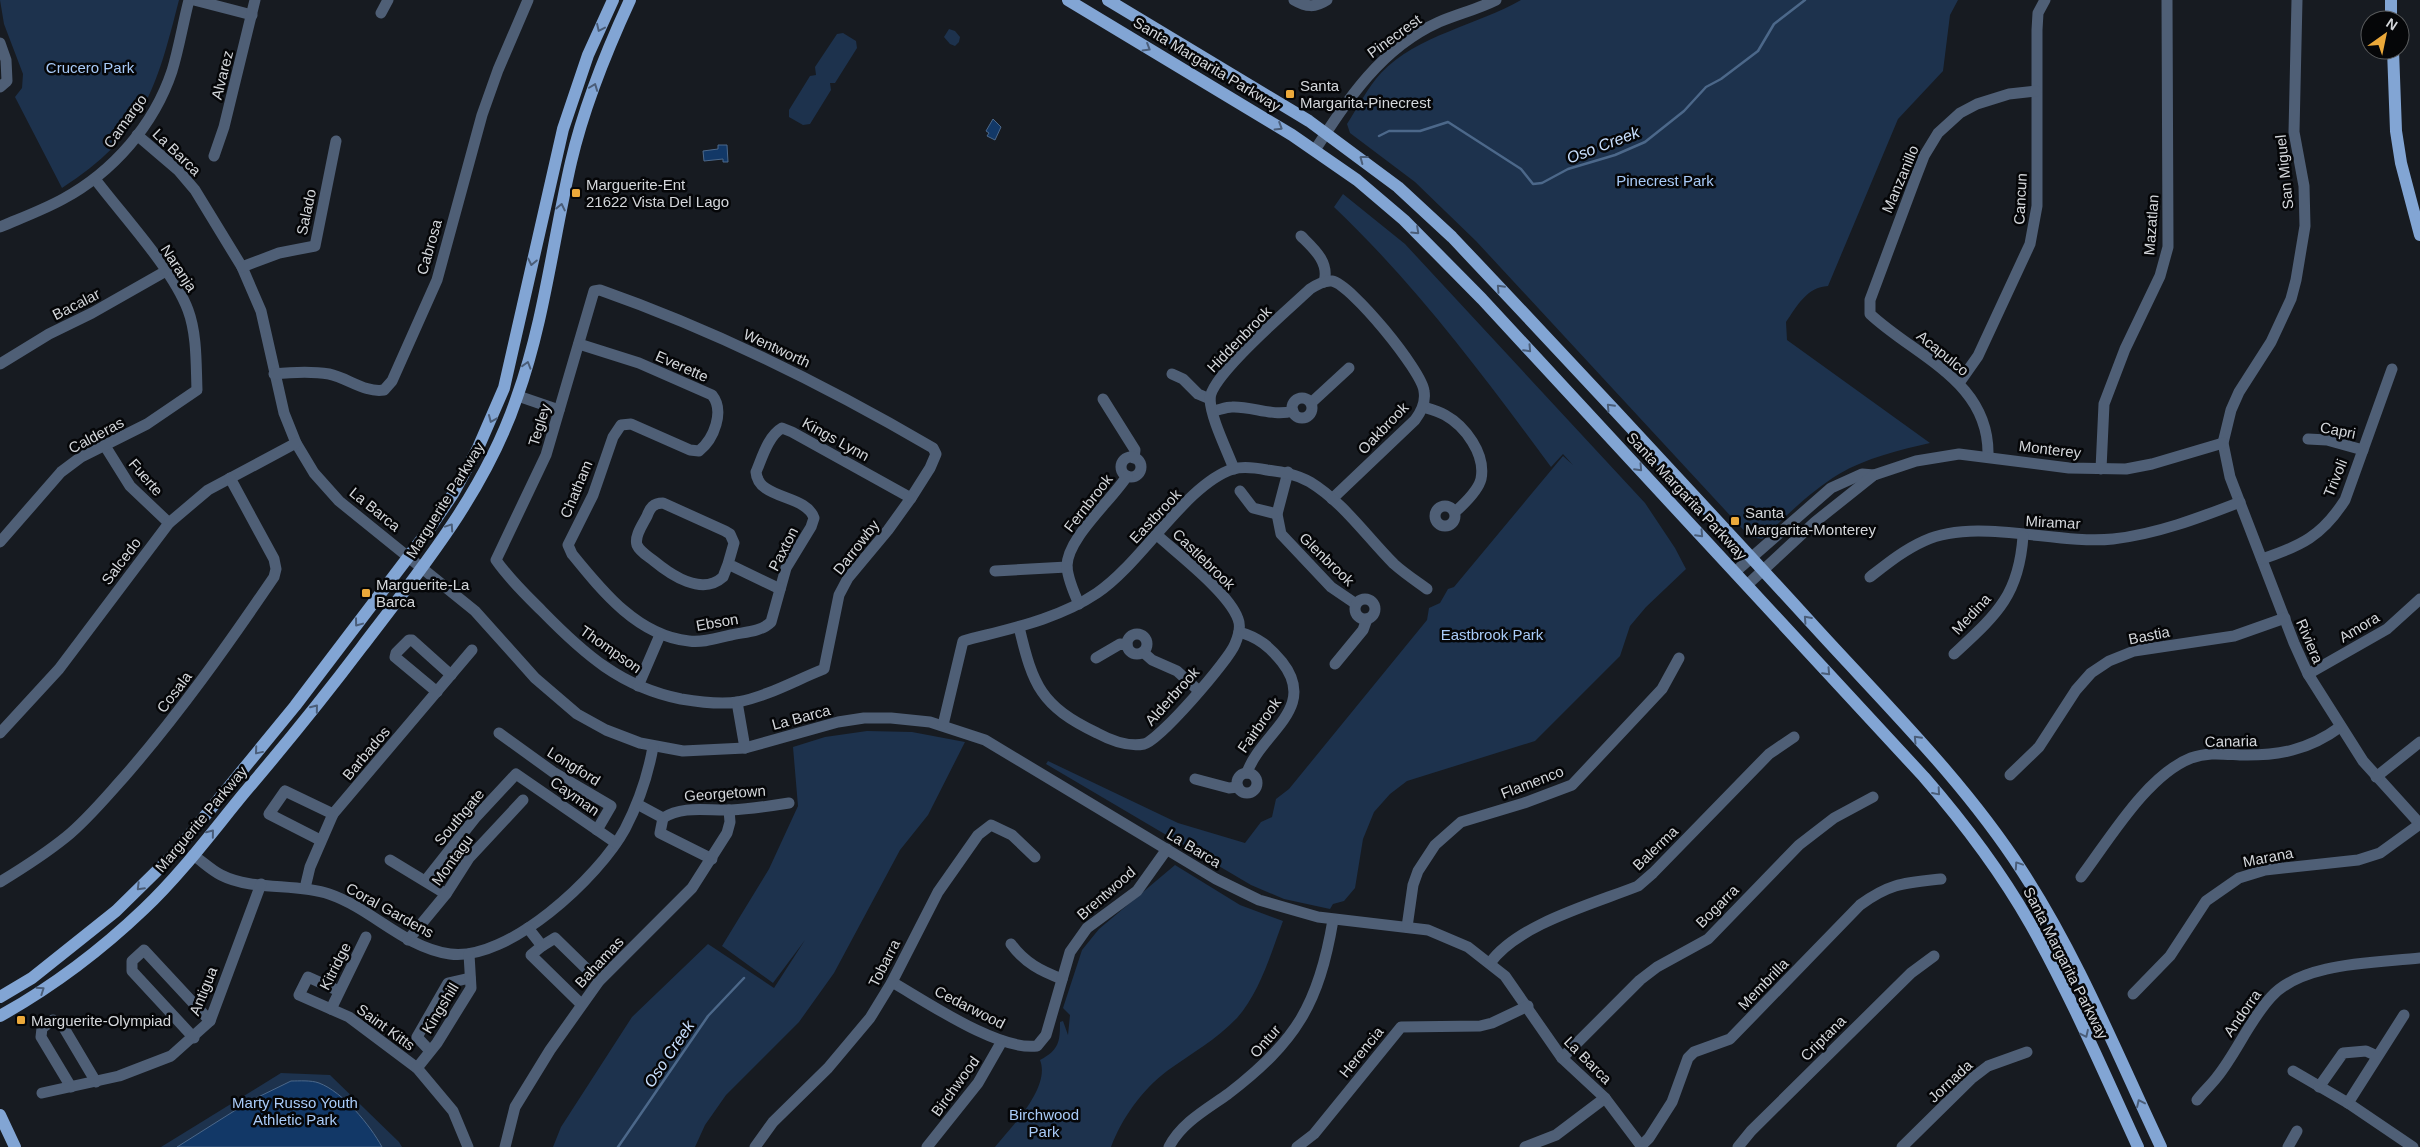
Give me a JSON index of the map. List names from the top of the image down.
{
  "streets": {
    "main road": ["Santa Margarita Parkway", "Marguerite Parkway"],
    "street": [
      "Pinecrest",
      "Alvarez",
      "Camargo",
      "La Barca",
      "San Miguel",
      "Manzanillo",
      "Cancun",
      "Salado",
      "Mazatlan",
      "Cabrosa",
      "Naranja",
      "Bacalar",
      "Hiddenbrook",
      "Wentworth",
      "Acapulco",
      "Everette",
      "Tegley",
      "Oakbrook",
      "Capri",
      "Calderas",
      "Kings Lynn",
      "Monterey",
      "Fuerte",
      "Trivoli",
      "Chatham",
      "Fernbrook",
      "Eastbrook",
      "Miramar",
      "Darrowby",
      "Paxton",
      "Castlebrook",
      "Glenbrook",
      "Salcedo",
      "Medina",
      "Ebson",
      "Amora",
      "Bastia",
      "Riviera",
      "Thompson",
      "Cosala",
      "Alderbrook",
      "Fairbrook",
      "Canaria",
      "Barbados",
      "Longford",
      "Flamenco",
      "Georgetown",
      "Cayman",
      "Southgate",
      "Balerma",
      "Marana",
      "Montagu",
      "Brentwood",
      "Bogarra",
      "Coral Gardens",
      "Bahamas",
      "Tobarra",
      "Kitridge",
      "Membrilla",
      "Antigua",
      "Cedarwood",
      "Kingshill",
      "Andorra",
      "Saint Kitts",
      "Criptana",
      "Ontur",
      "Herencia",
      "Jornada",
      "Birchwood"
    ]
  },
  "crossings": [
    ["Pinecrest", "Santa Margarita Parkway"],
    ["Santa Margarita Parkway", "Monterey"],
    ["Camargo", "La Barca"],
    ["Camargo", "Naranja"],
    ["La Barca", "Salado"],
    ["La Barca", "Cabrosa"],
    ["La Barca", "Marguerite Parkway"],
    ["La Barca", "Eastbrook"],
    ["La Barca", "Salcedo"],
    ["La Barca", "Flamenco"],
    ["La Barca", "Balerma"],
    ["La Barca", "Brentwood"],
    ["La Barca", "Bogarra"],
    ["La Barca", "Coral Gardens"],
    ["La Barca", "Membrilla"],
    ["La Barca", "Ontur"],
    ["La Barca", "Herencia"],
    ["San Miguel", "Monterey"],
    ["San Miguel", "Riviera"],
    ["Manzanillo", "Cancun"],
    ["Manzanillo", "Acapulco"],
    ["Cancun", "Acapulco"],
    ["Mazatlan", "Monterey"],
    ["Naranja", "Bacalar"],
    ["Naranja", "Calderas"],
    ["Hiddenbrook", "Oakbrook"],
    ["Wentworth", "Tegley"],
    ["Wentworth", "Darrowby"],
    ["Acapulco", "Monterey"],
    ["Everette", "Tegley"],
    ["Everette", "Chatham"],
    ["Tegley", "Thompson"],
    ["Oakbrook", "Eastbrook"],
    ["Capri", "Trivoli"],
    ["Calderas", "Fuerte"],
    ["Kings Lynn", "Darrowby"],
    ["Kings Lynn", "Paxton"],
    ["Monterey", "Riviera"],
    ["Fuerte", "Salcedo"],
    ["Trivoli", "Riviera"],
    ["Chatham", "Ebson"],
    ["Marguerite Parkway", "Coral Gardens"],
    ["Eastbrook", "Castlebrook"],
    ["Eastbrook", "Alderbrook"],
    ["Miramar", "Medina"],
    ["Miramar", "Riviera"],
    ["Darrowby", "Thompson"],
    ["Paxton", "Ebson"],
    ["Castlebrook", "Alderbrook"],
    ["Castlebrook", "Fairbrook"],
    ["Salcedo", "Cosala"],
    ["Amora", "Riviera"],
    ["Bastia", "Riviera"],
    ["Riviera", "Canaria"],
    ["Riviera", "Marana"],
    ["Alderbrook", "Fairbrook"],
    ["Barbados", "Coral Gardens"],
    ["Longford", "Cayman"],
    ["Georgetown", "Bahamas"],
    ["Cayman", "Southgate"],
    ["Cayman", "Coral Gardens"],
    ["Montagu", "Coral Gardens"],
    ["Brentwood", "Cedarwood"],
    ["Coral Gardens", "Antigua"],
    ["Coral Gardens", "Kingshill"],
    ["Tobarra", "Cedarwood"],
    ["Kitridge", "Saint Kitts"],
    ["Cedarwood", "Birchwood"],
    ["Kingshill", "Saint Kitts"]
  ],
  "water": ["Oso Creek"],
  "parks": [
    "Crucero Park",
    "Pinecrest Park",
    "Eastbrook Park",
    "Marty Russo Youth Athletic Park",
    "Birchwood Park"
  ],
  "places": {
    "transit": [
      "Santa Margarita-Pinecrest",
      "Marguerite-Ent 21622 Vista Del Lago",
      "Santa Margarita-Monterey",
      "Marguerite-La Barca",
      "Marguerite-Olympiad"
    ]
  },
  "north": "top right"
}
